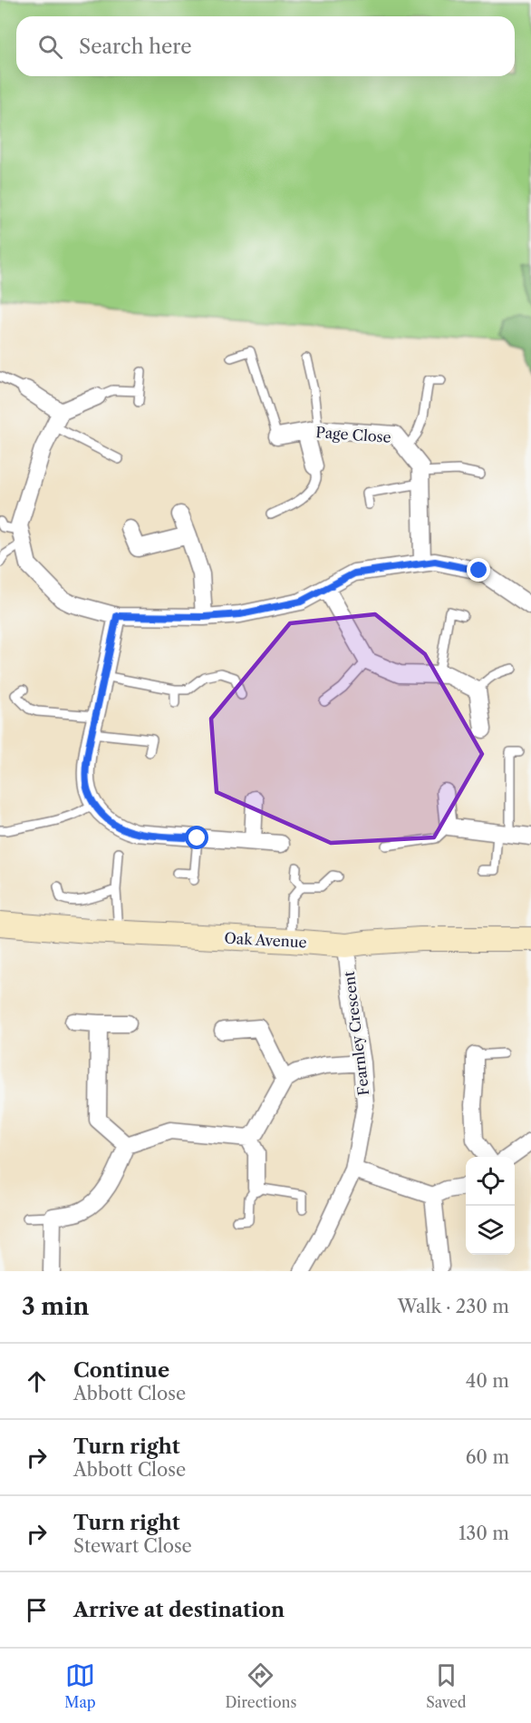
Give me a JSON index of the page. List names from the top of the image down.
{
  "streets": {
    "street": ["Page Close", "Oak Avenue", "Fearnley Crescent"]
  },
  "crossings": [
    ["Oak Avenue", "Fearnley Crescent"]
  ],
  "page": {
    "search": "Search here",
    "heading": ["3 min", "Walk · 230 m"],
    "list": [
      ["Continue", "Abbott Close", "40 m"],
      ["Turn right", "Abbott Close", "60 m"],
      ["Turn right", "Stewart Close", "130 m"],
      "Arrive at destination"
    ],
    "nav": ["Map", "Directions", "Saved"]
  }
}
